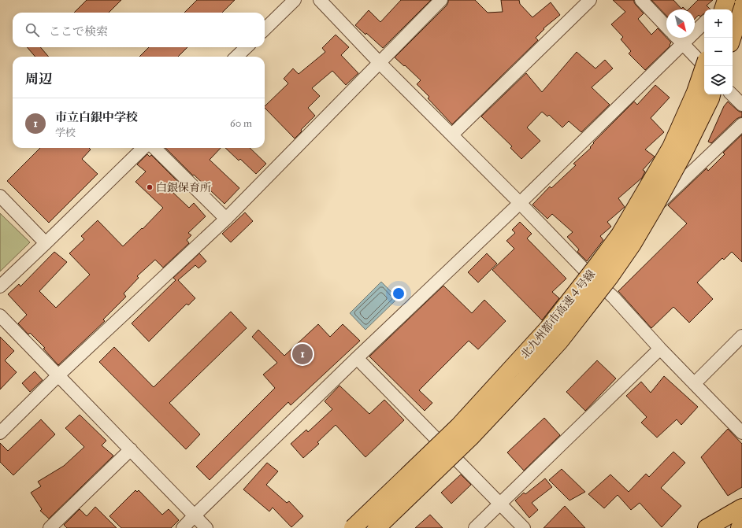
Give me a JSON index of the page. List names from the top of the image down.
{
  "streets": {
    "highway": ["北九州都市高速４号線"]
  },
  "places": ["白銀保育所"],
  "north": "bottom right",
  "page": {
    "map_buttons": ["+", "−"],
    "search": "ここで検索",
    "heading": "周辺",
    "list": [
      {
        "mark": "1",
        "name": "市立白銀中学校",
        "note": "学校",
        "value": "60 m"
      }
    ],
    "pins": "1"
  }
}
